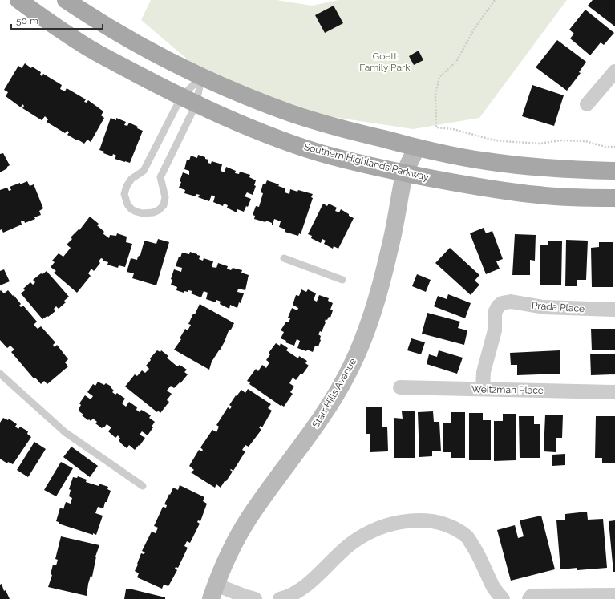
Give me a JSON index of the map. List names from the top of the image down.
{
  "streets": {
    "main road": ["Southern Highlands Parkway"],
    "street": ["Prada Place", "Weitzman Place", "Starr Hills Avenue"]
  },
  "crossings": [
    ["Southern Highlands Parkway", "Starr Hills Avenue"],
    ["Prada Place", "Weitzman Place"]
  ],
  "parks": ["Goett Family Park"],
  "scale_bar": "50 m"
}
